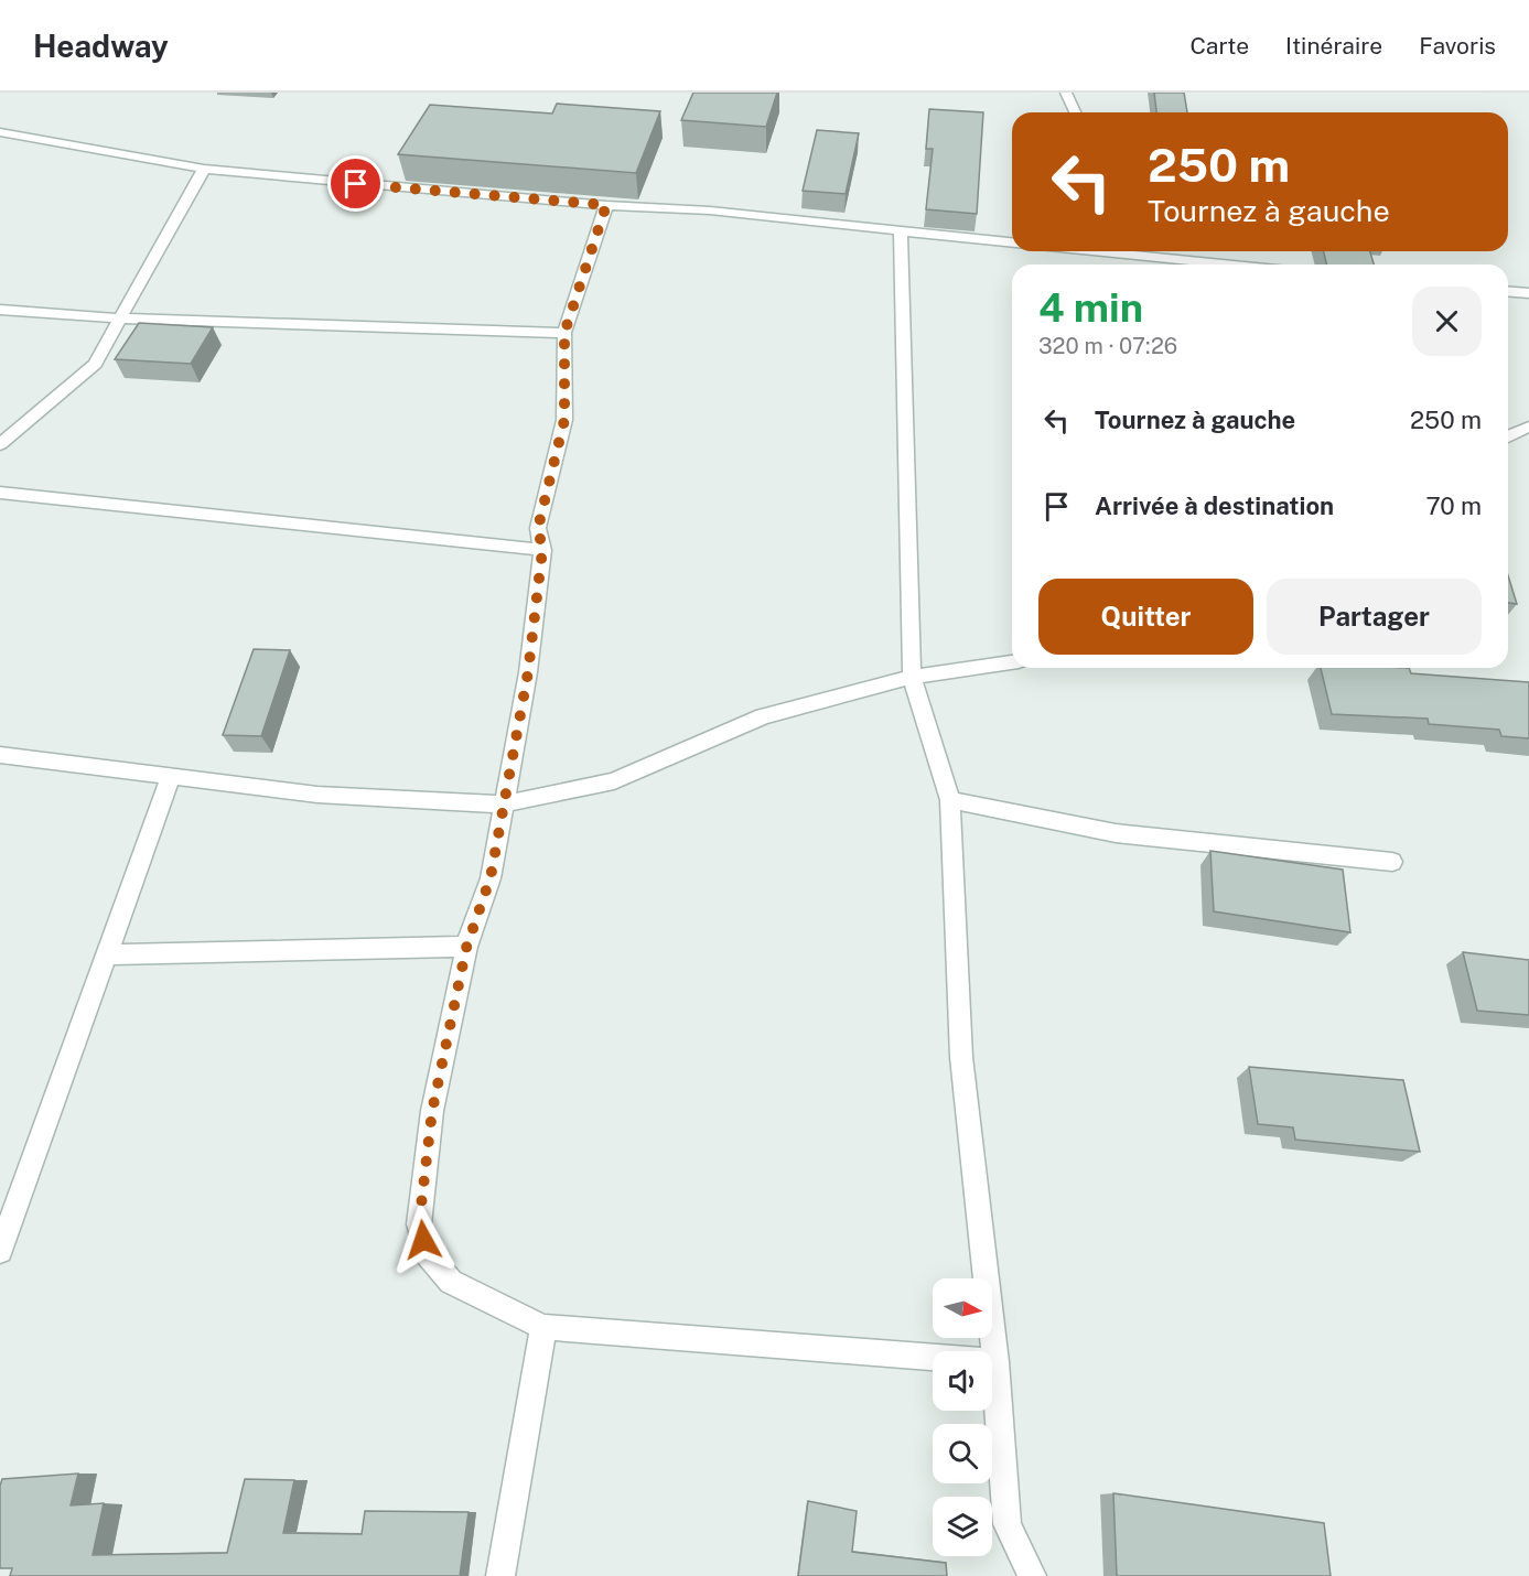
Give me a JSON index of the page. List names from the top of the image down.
{
  "north": "right",
  "page": {
    "header": "Headway",
    "nav": ["Carte", "Itinéraire", "Favoris"],
    "turn": ["250 m", "Tournez à gauche"],
    "heading": ["4 min", "320 m · 07:26"],
    "list": [
      {
        "name": "Tournez à gauche",
        "value": "250 m"
      },
      {
        "name": "Arrivée à destination",
        "value": "70 m"
      }
    ],
    "buttons": ["Quitter", "Partager"]
  }
}
